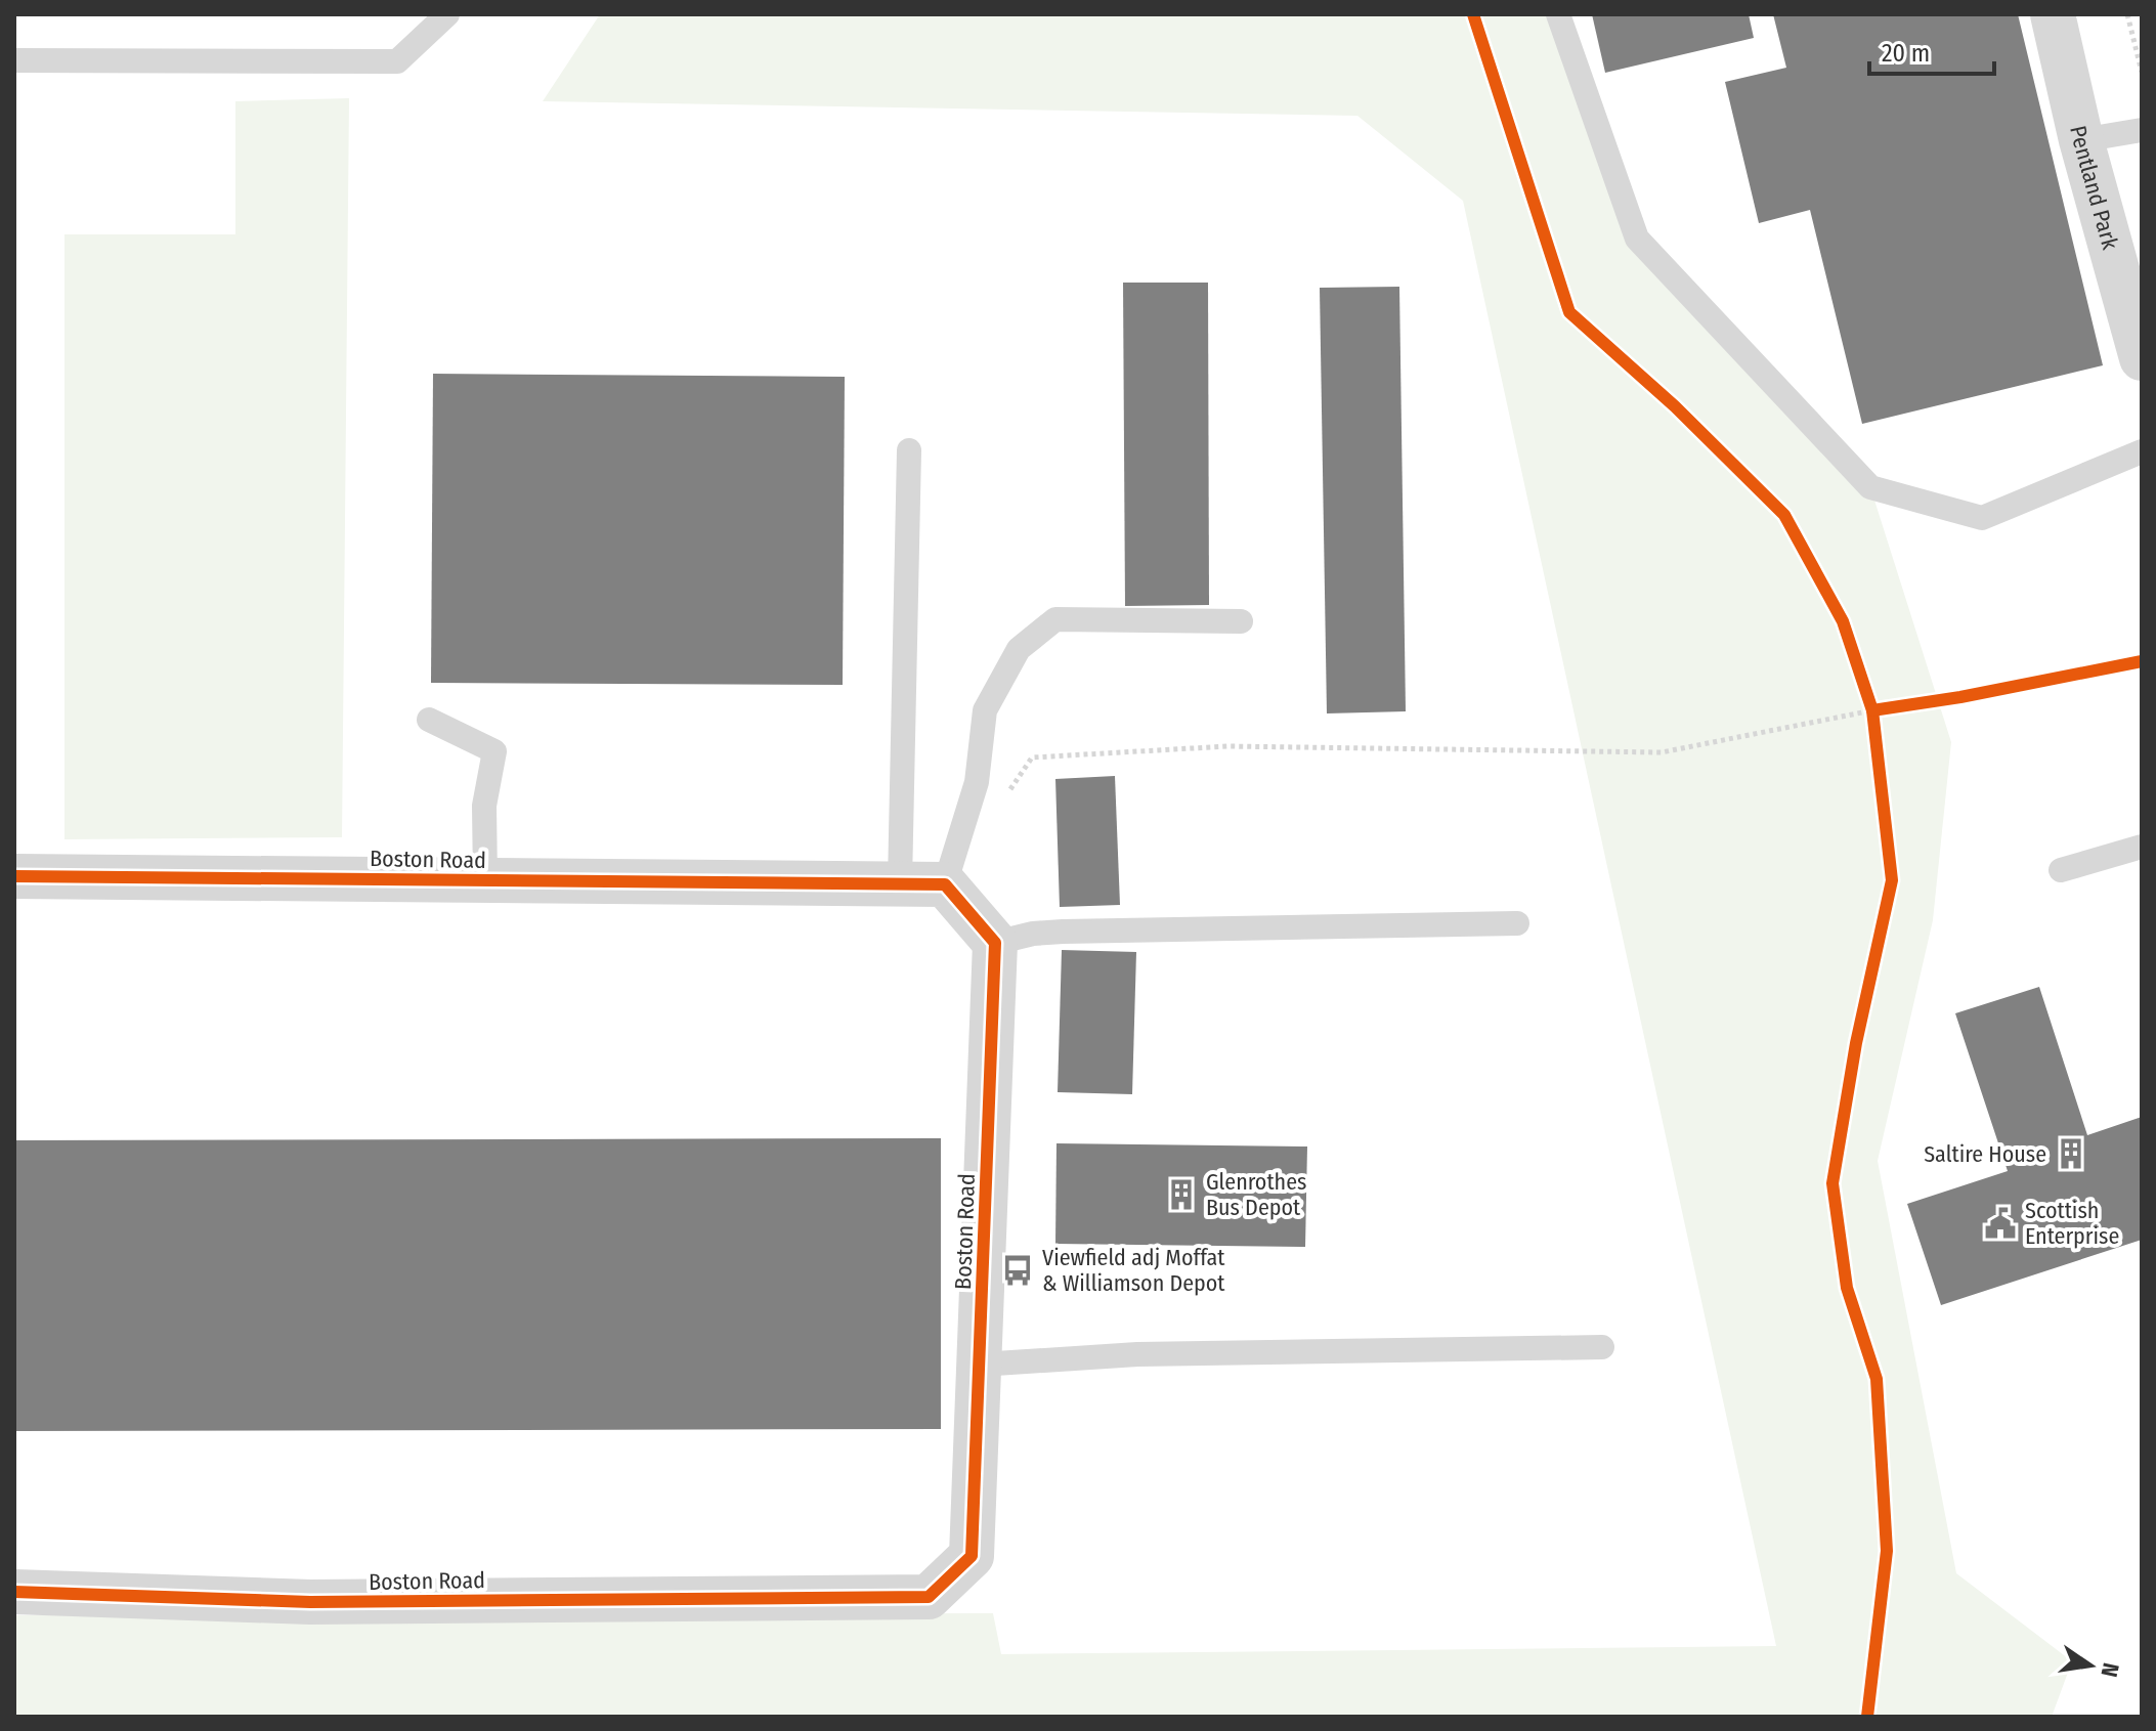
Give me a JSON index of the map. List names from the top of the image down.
{
  "streets": {
    "street": ["Pentland Park", "Boston Road"]
  },
  "places": {
    "building": ["Saltire House", "Glenrothes Bus Depot"],
    "public building": ["Scottish Enterprise"],
    "bus stop": ["Viewfield adj Moffat & Williamson Depot"]
  },
  "scale_bar": "20 m",
  "north": "right"
}
